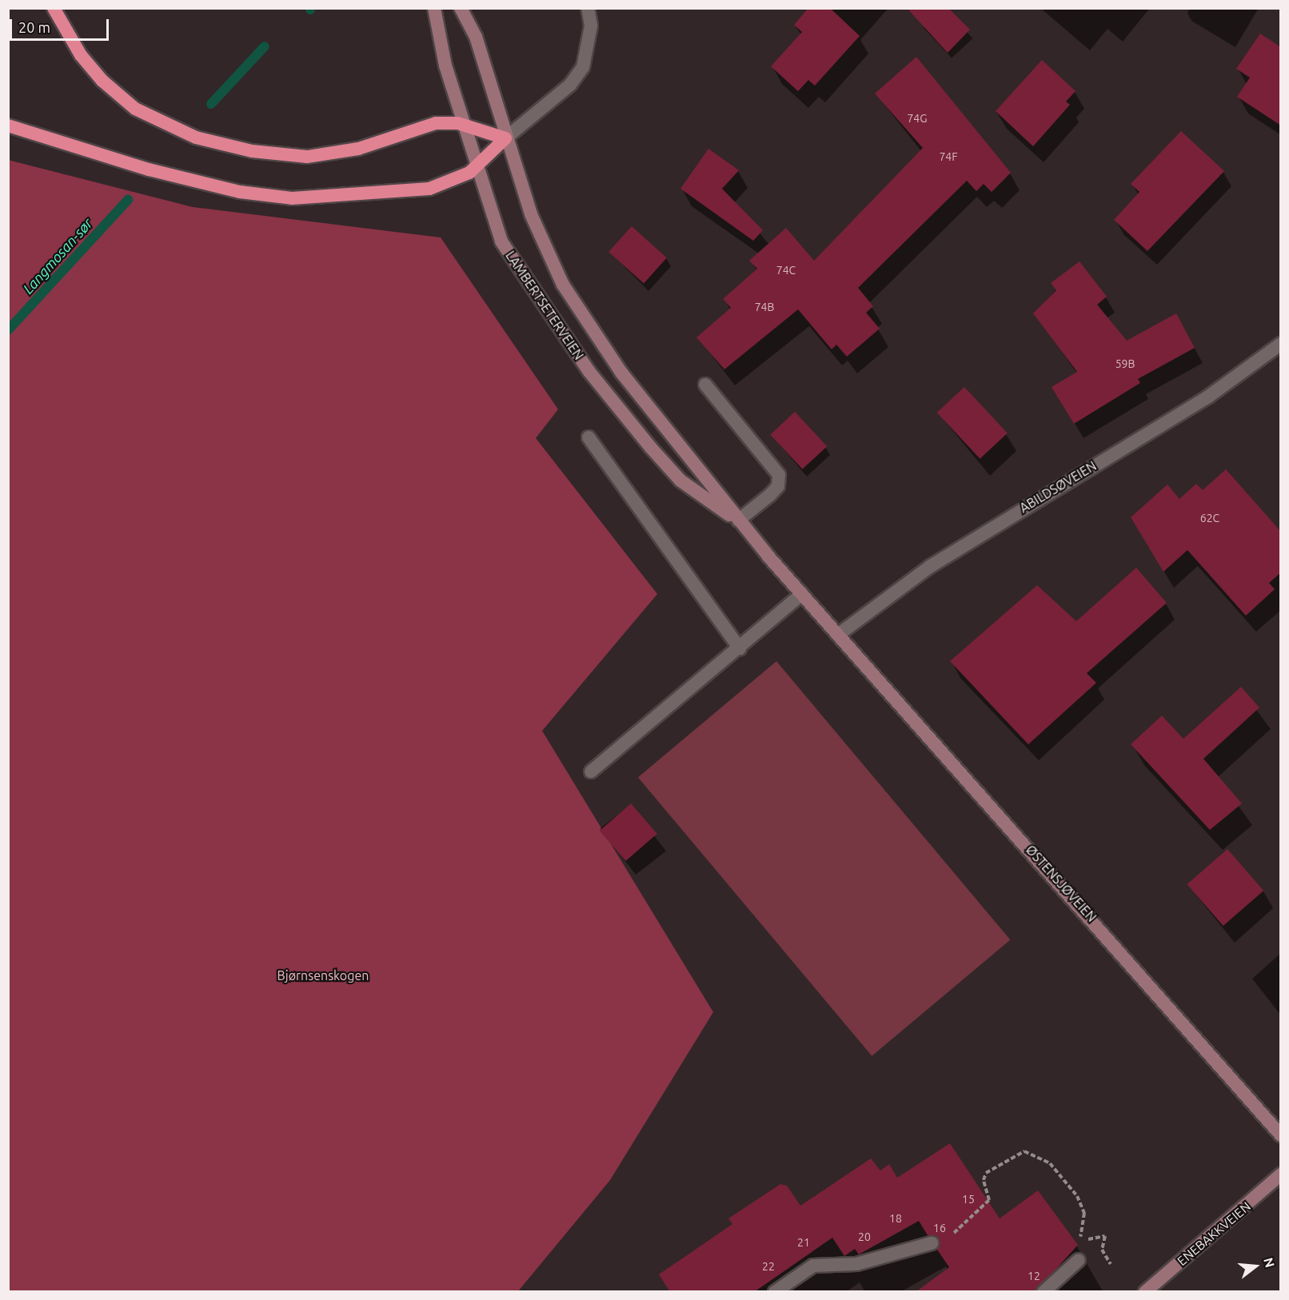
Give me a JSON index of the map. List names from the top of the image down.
{
  "streets": {
    "main road": ["LAMBERTSETERVEIEN", "ØSTENSJØVEIEN", "ENEBAKKVEIEN"],
    "street": ["ABILDSØVEIEN"]
  },
  "crossings": [
    ["LAMBERTSETERVEIEN", "ABILDSØVEIEN"],
    ["LAMBERTSETERVEIEN", "ØSTENSJØVEIEN"],
    ["ABILDSØVEIEN", "ØSTENSJØVEIEN"]
  ],
  "water": ["Langmosan-sør"],
  "parks": ["Bjørnsenskogen"],
  "house_numbers": [
    "74G",
    "74F",
    "74C",
    "74B",
    "59B",
    "62C",
    "15",
    "18",
    "16",
    "20",
    "21",
    "22",
    "12"
  ],
  "scale_bar": "20 m",
  "north": "right"
}
